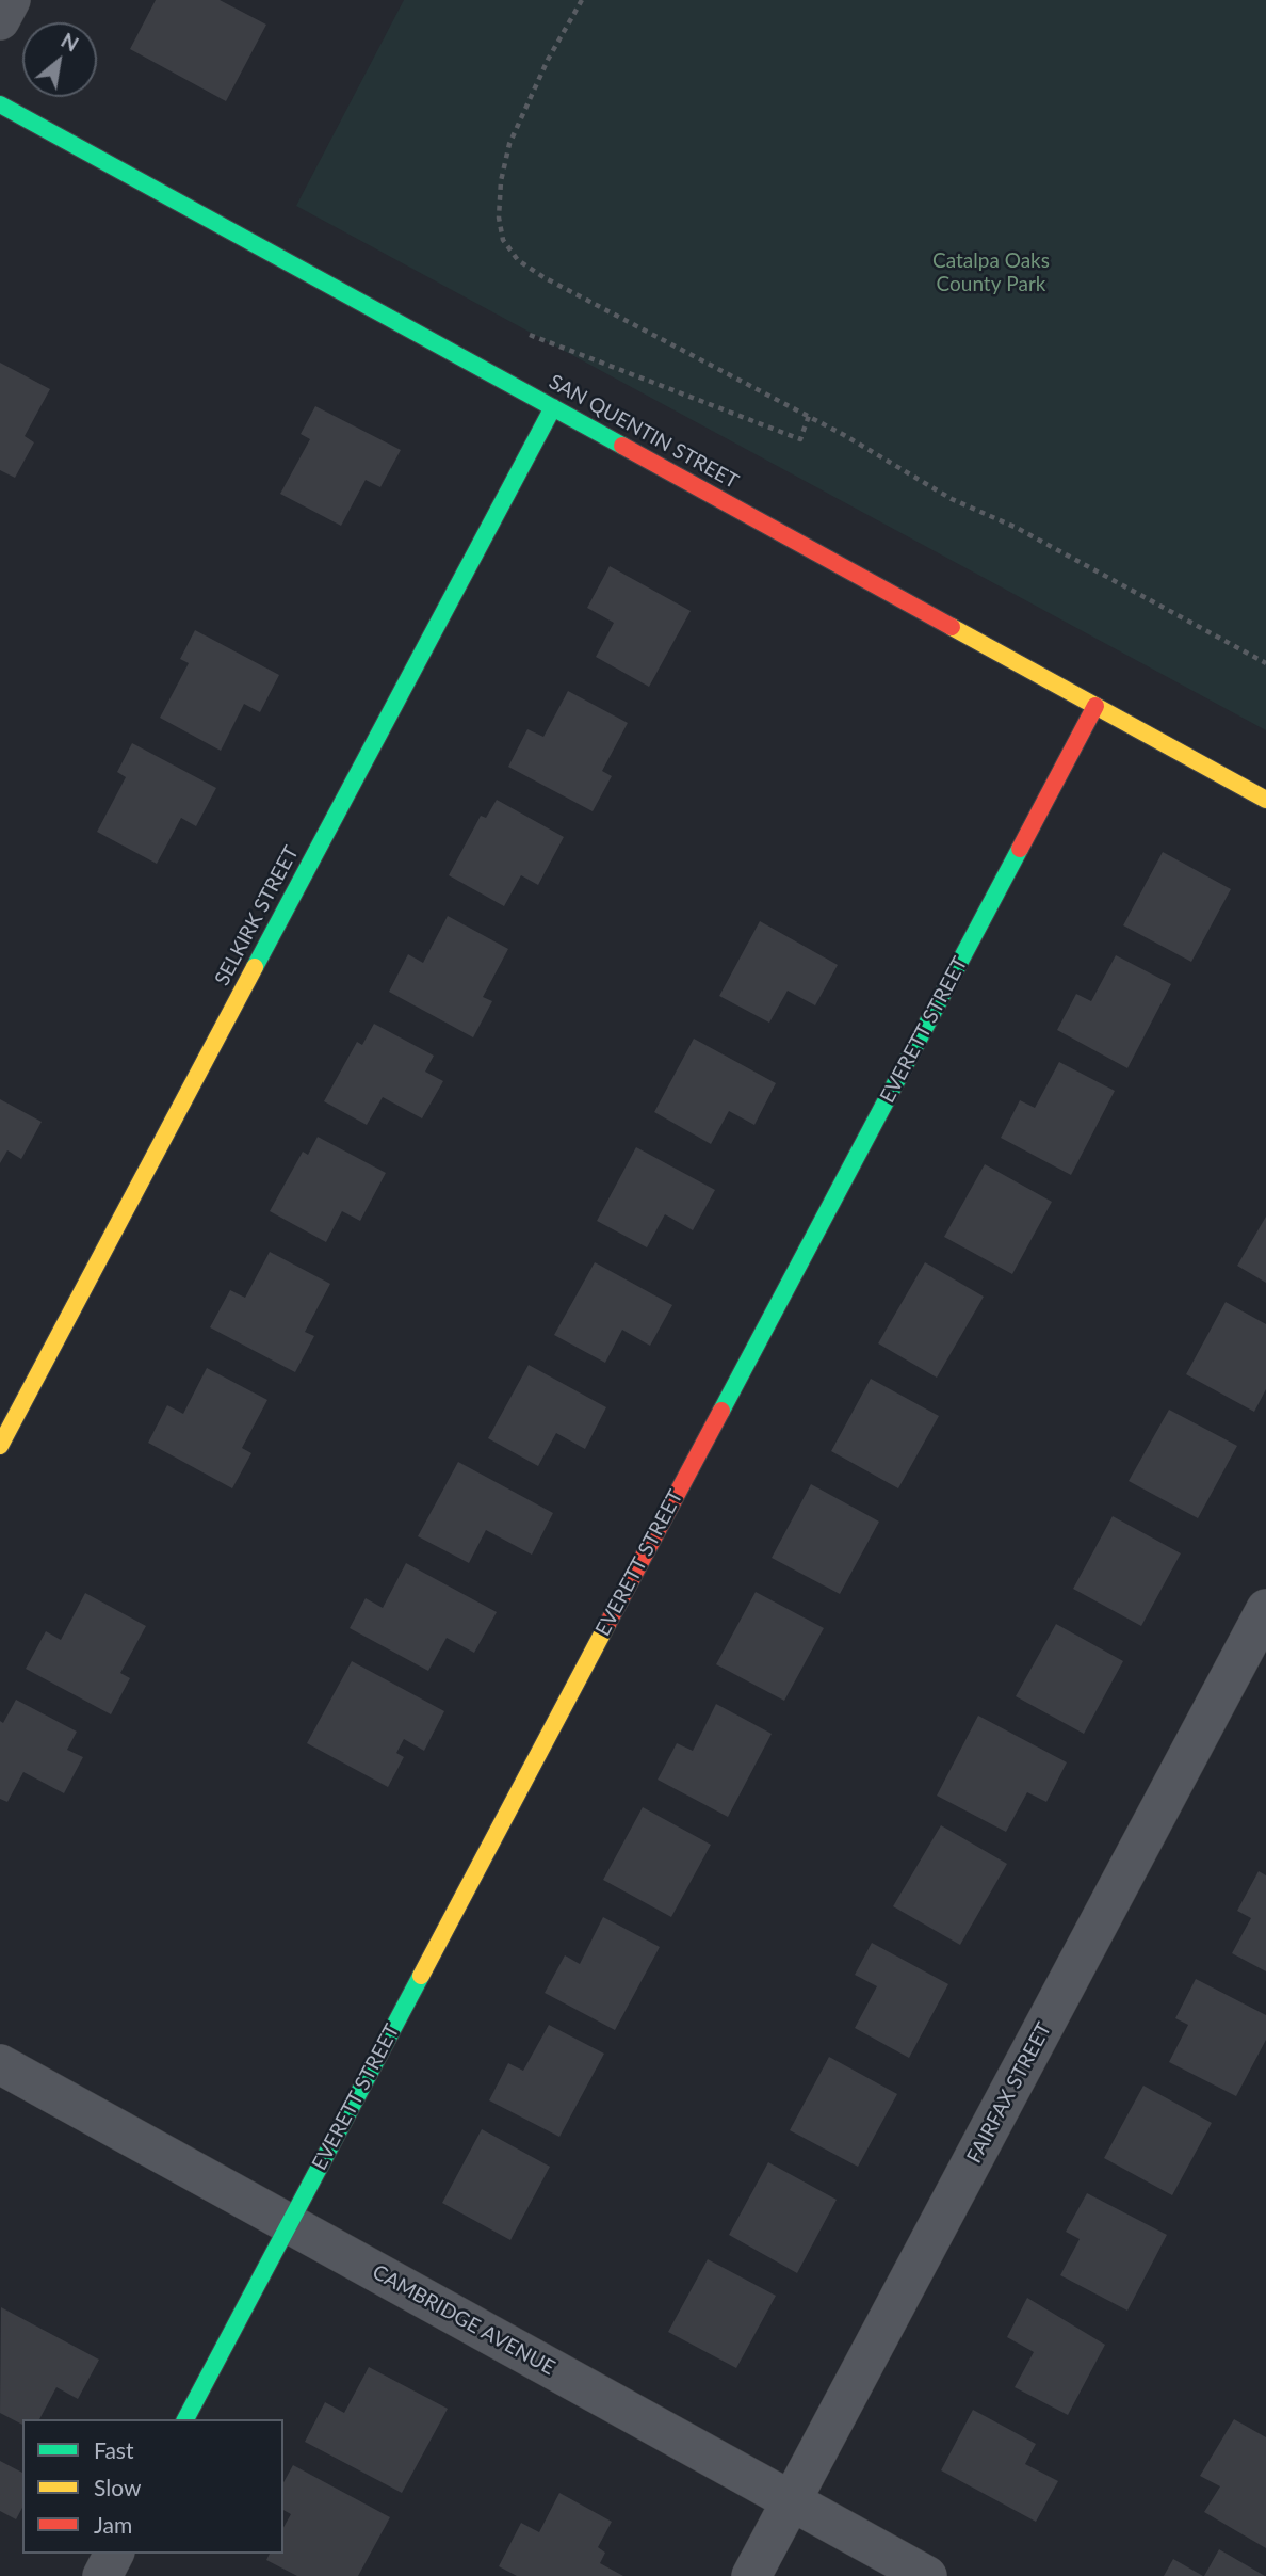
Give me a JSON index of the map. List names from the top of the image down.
{
  "streets": {
    "street": [
      "SAN QUENTIN STREET",
      "SELKIRK STREET",
      "EVERETT STREET",
      "FAIRFAX STREET",
      "CAMBRIDGE AVENUE"
    ]
  },
  "crossings": [
    ["SAN QUENTIN STREET", "SELKIRK STREET"],
    ["SAN QUENTIN STREET", "EVERETT STREET"],
    ["EVERETT STREET", "CAMBRIDGE AVENUE"],
    ["FAIRFAX STREET", "CAMBRIDGE AVENUE"]
  ],
  "parks": ["Catalpa Oaks County Park"],
  "legend": ["Fast", "Slow", "Jam"],
  "north": "top right"
}
